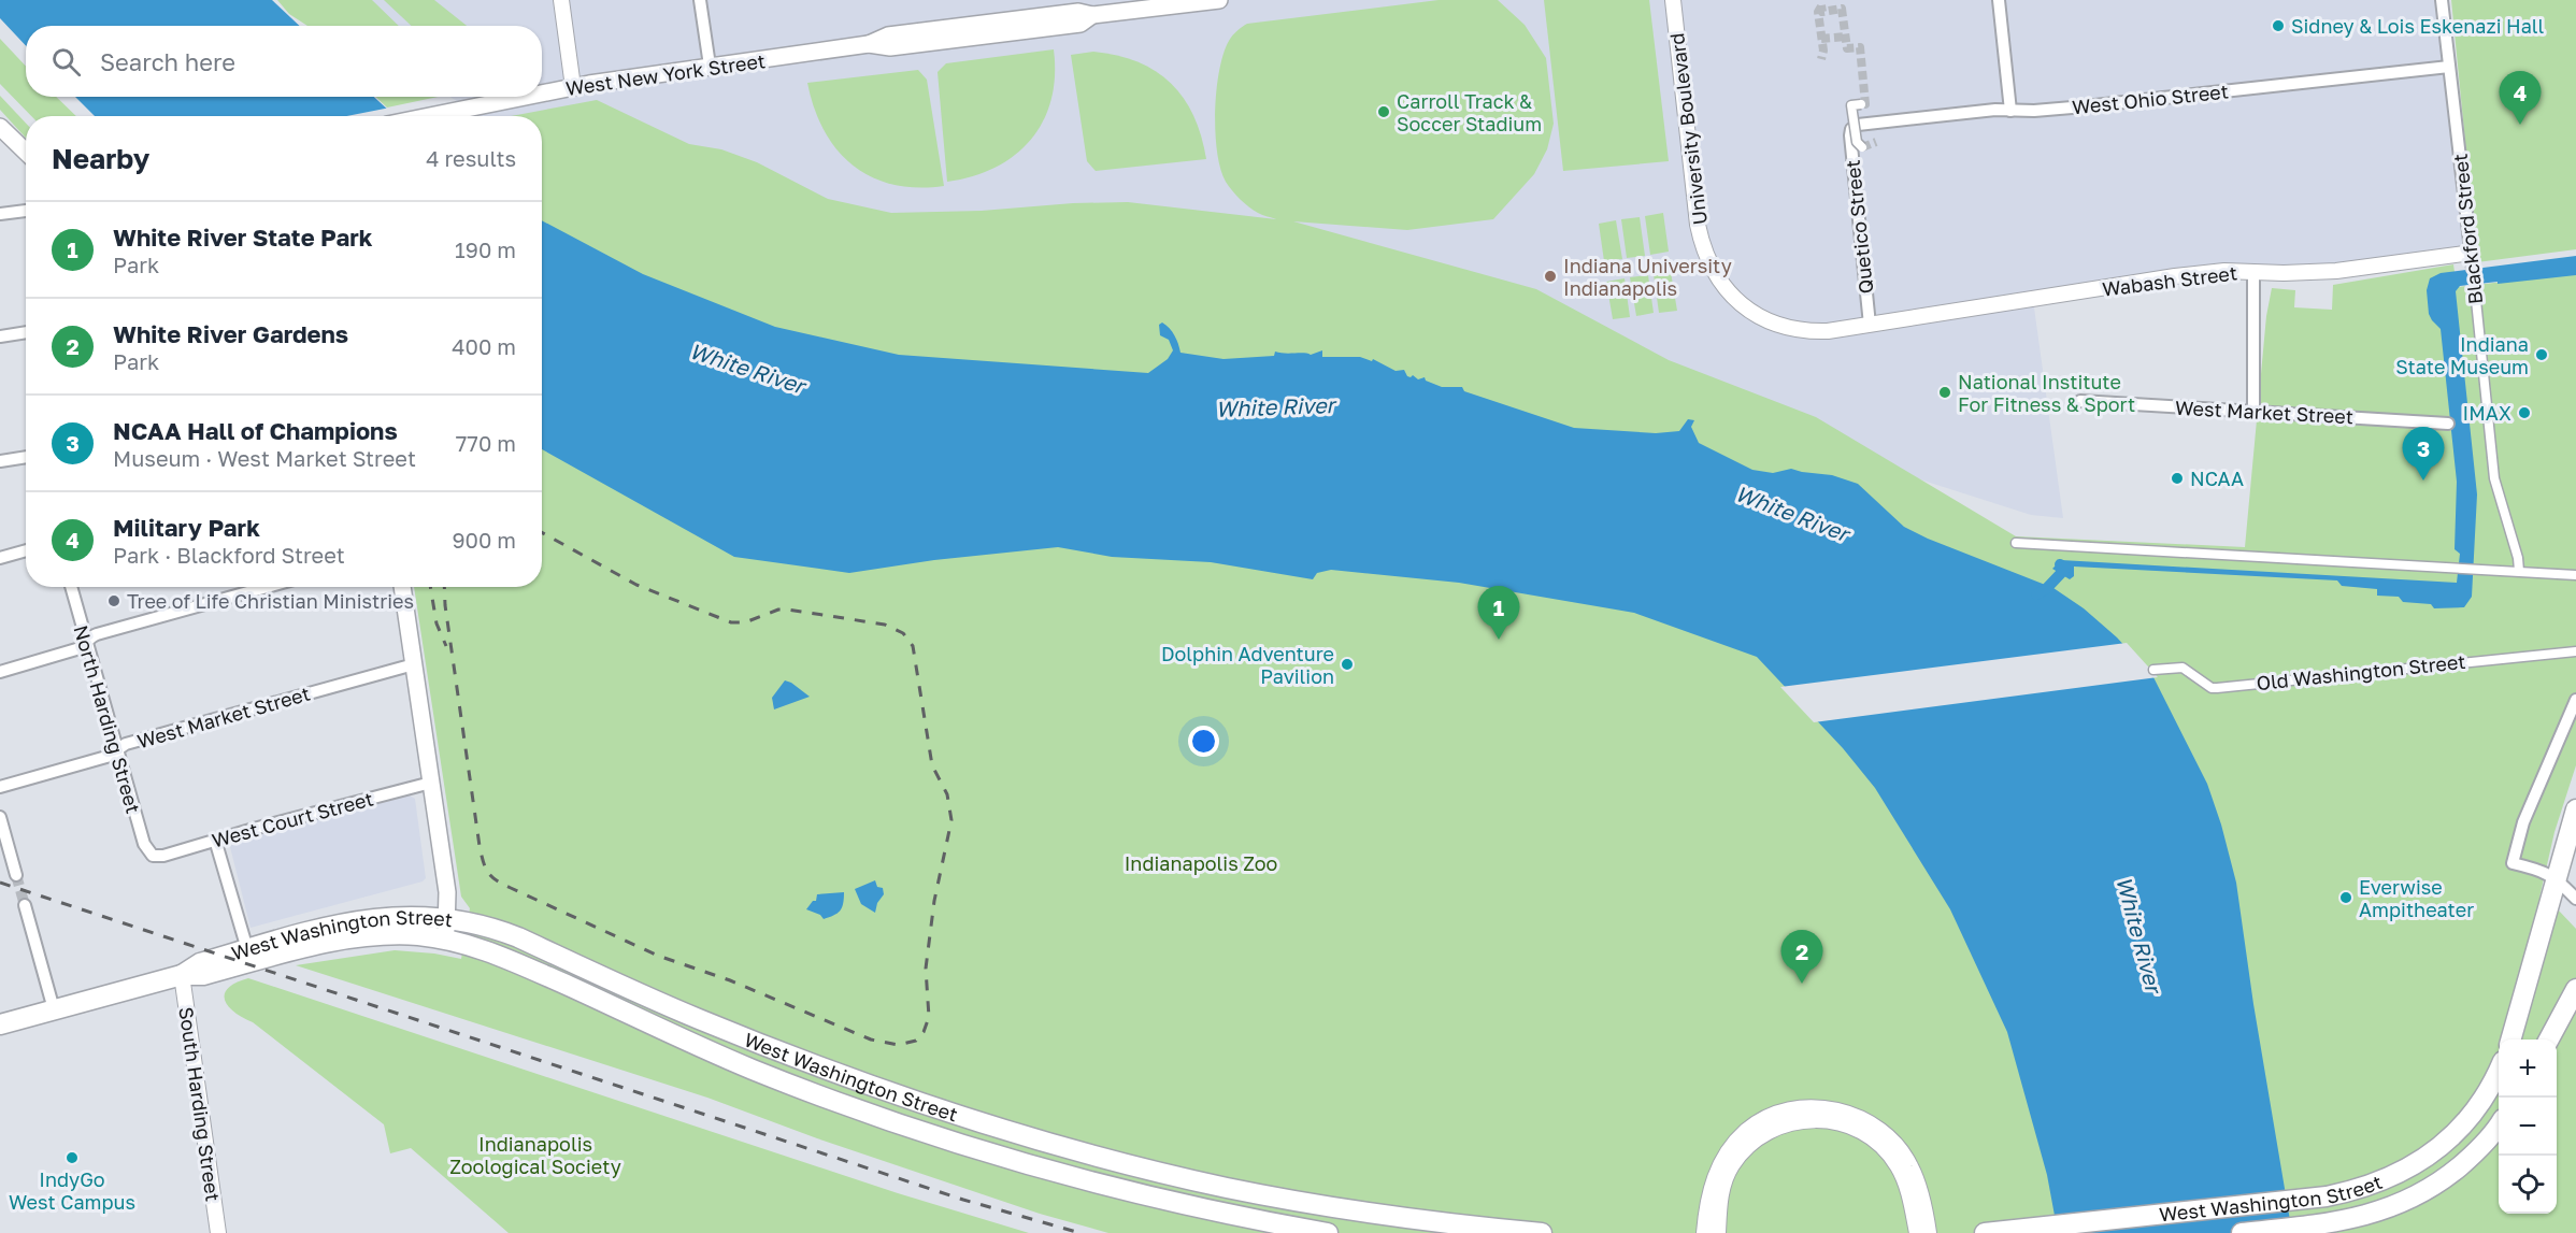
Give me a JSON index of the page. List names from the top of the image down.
{
  "streets": {
    "main road": ["West New York Street", "West Washington Street"],
    "street": [
      "West Ohio Street",
      "University Boulevard",
      "Quetico Street",
      "Blackford Street",
      "Wabash Street",
      "West Market Street",
      "Old Washington Street",
      "North Harding Street",
      "West Court Street",
      "South Harding Street"
    ]
  },
  "crossings": [
    ["West Ohio Street", "Quetico Street"],
    ["West Ohio Street", "Blackford Street"],
    ["University Boulevard", "Quetico Street"],
    ["University Boulevard", "Wabash Street"],
    ["Quetico Street", "Wabash Street"],
    ["Blackford Street", "Wabash Street"],
    ["West Market Street", "North Harding Street"],
    ["North Harding Street", "West Court Street"],
    ["West Washington Street", "South Harding Street"]
  ],
  "water": ["White River"],
  "parks": ["Indianapolis Zoo", "Indianapolis Zoological Society"],
  "places": [
    "Sidney & Lois Eskenazi Hall",
    "Carroll Track & Soccer Stadium",
    "Indiana University Indianapolis",
    "Indiana State Museum",
    "National Institute For Fitness & Sport",
    "IMAX",
    "NCAA",
    "Tree of Life Christian Ministries",
    "Dolphin Adventure Pavilion",
    "Everwise Ampitheater",
    "IndyGo West Campus"
  ],
  "page": {
    "search": "Search here",
    "pins": [
      "4",
      "3",
      "1",
      "2"
    ],
    "heading": ["Nearby", "4 results"],
    "list": [
      {
        "mark": "1",
        "name": "White River State Park",
        "note": "Park",
        "value": "190 m"
      },
      {
        "mark": "2",
        "name": "White River Gardens",
        "note": "Park",
        "value": "400 m"
      },
      {
        "mark": "3",
        "name": "NCAA Hall of Champions",
        "note": "Museum · West Market Street",
        "value": "770 m"
      },
      {
        "mark": "4",
        "name": "Military Park",
        "note": "Park · Blackford Street",
        "value": "900 m"
      }
    ],
    "map_buttons": ["+", "−"]
  }
}
